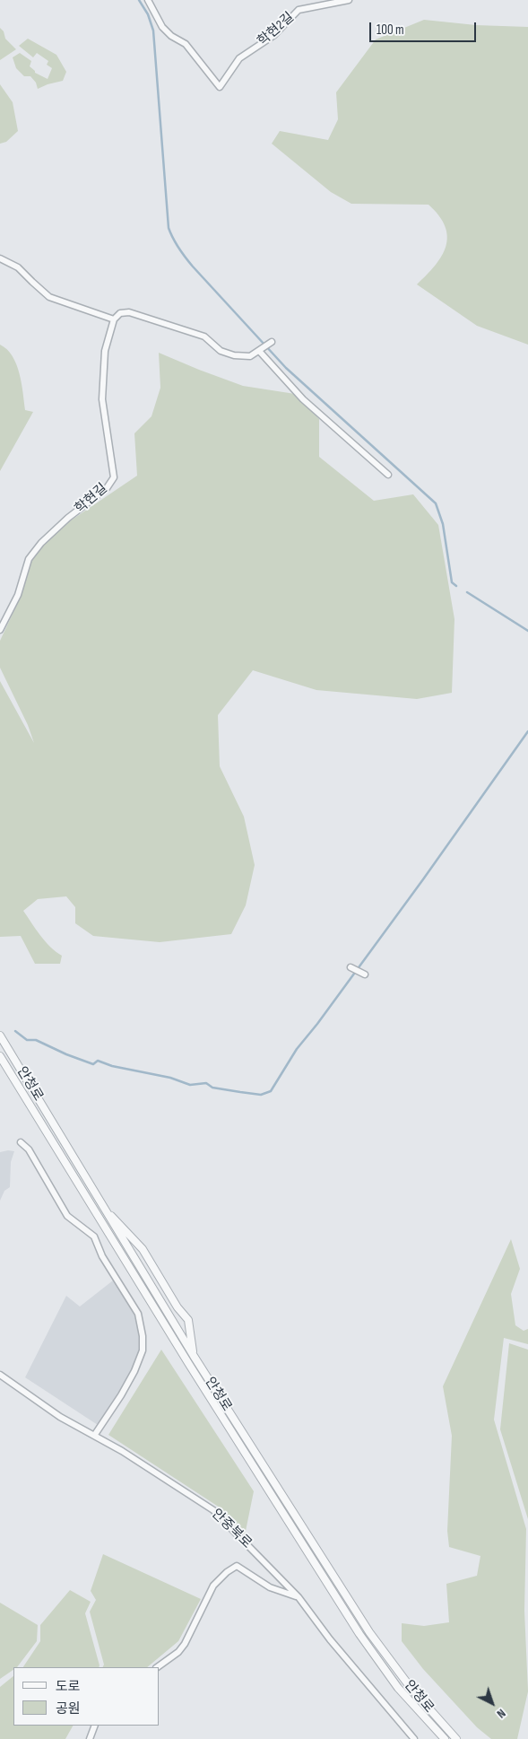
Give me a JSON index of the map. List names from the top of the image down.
{
  "streets": {
    "street": [
      "학현2길",
      "학현길",
      "안청로",
      "안중북로"
    ]
  },
  "legend": ["도로", "공원"],
  "scale_bar": "100 m",
  "north": "bottom right"
}
